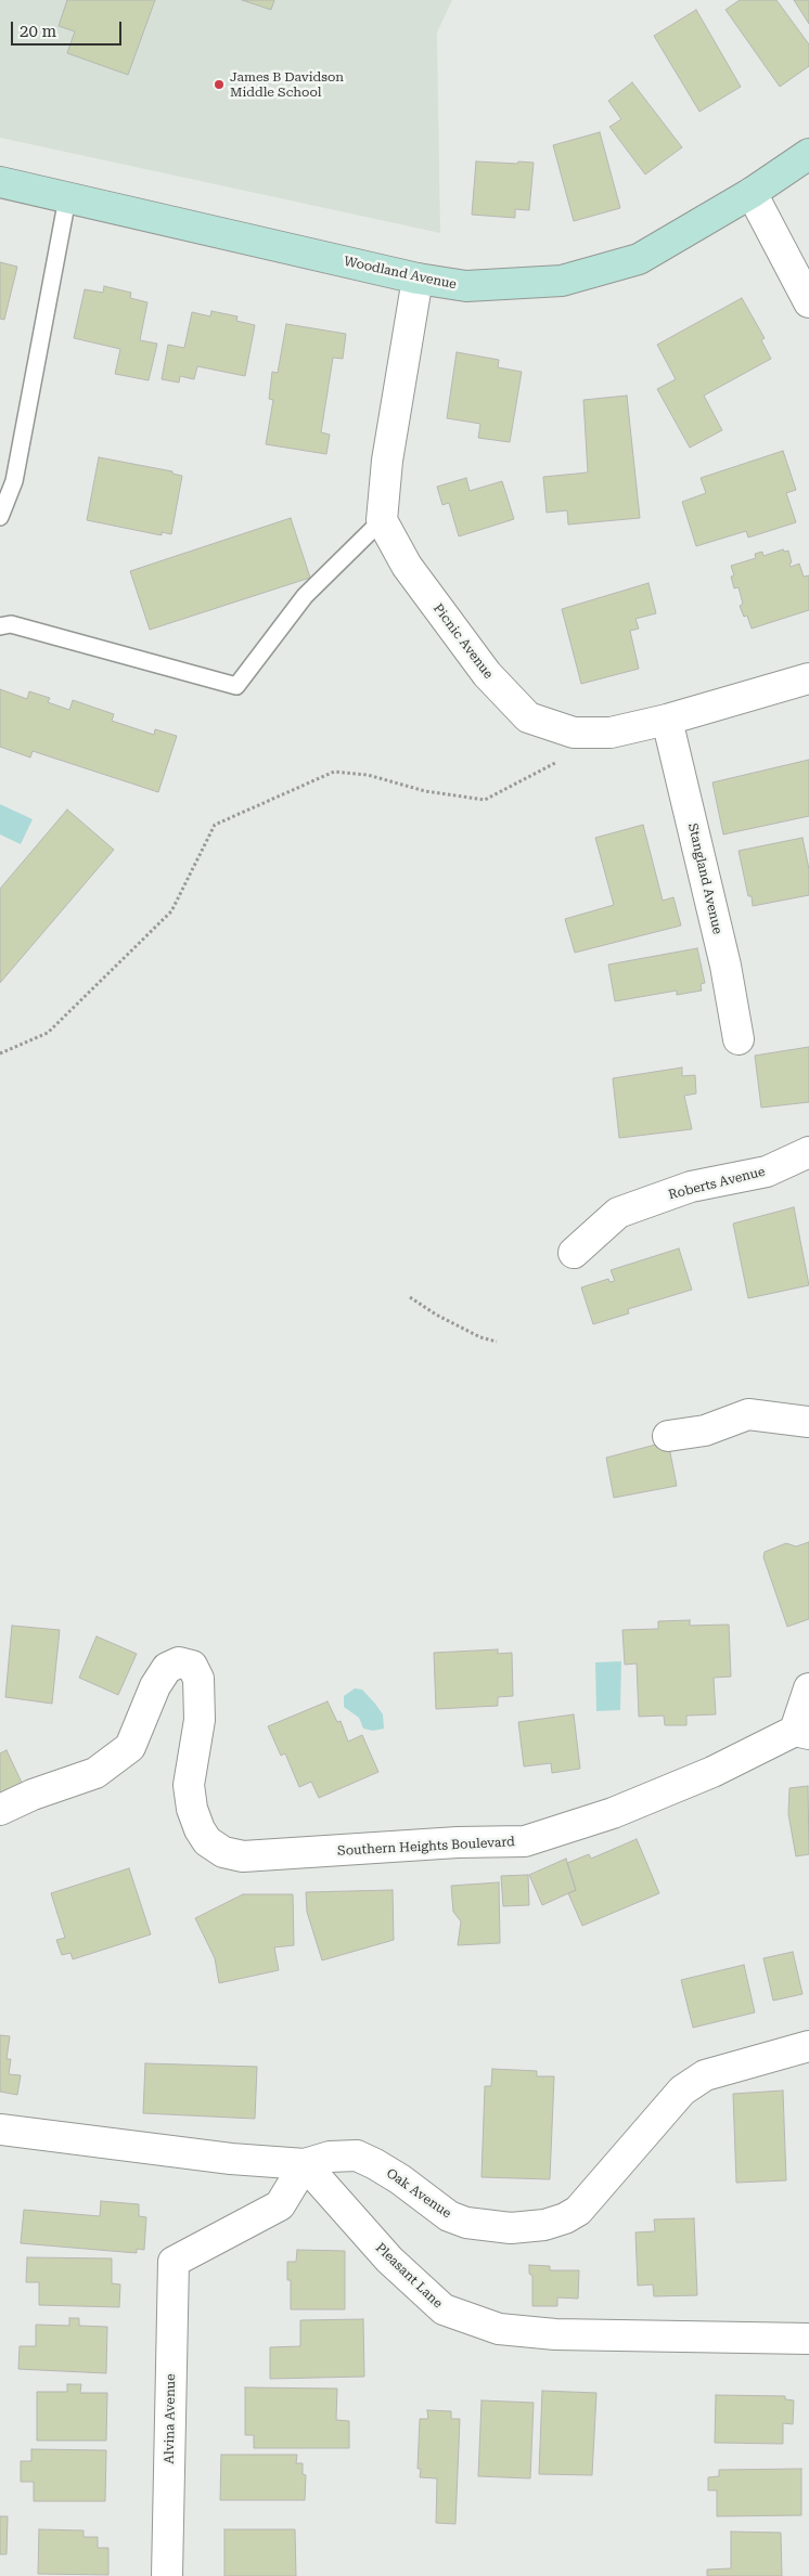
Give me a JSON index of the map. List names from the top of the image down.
{
  "streets": {
    "street": [
      "Woodland Avenue",
      "Picnic Avenue",
      "Stangland Avenue",
      "Roberts Avenue",
      "Southern Heights Boulevard",
      "Oak Avenue",
      "Pleasant Lane",
      "Alvina Avenue"
    ]
  },
  "crossings": [
    ["Picnic Avenue", "Stangland Avenue"],
    ["Oak Avenue", "Pleasant Lane"],
    ["Oak Avenue", "Alvina Avenue"],
    ["Pleasant Lane", "Alvina Avenue"]
  ],
  "places": ["James B Davidson Middle School"],
  "scale_bar": "20 m"
}
